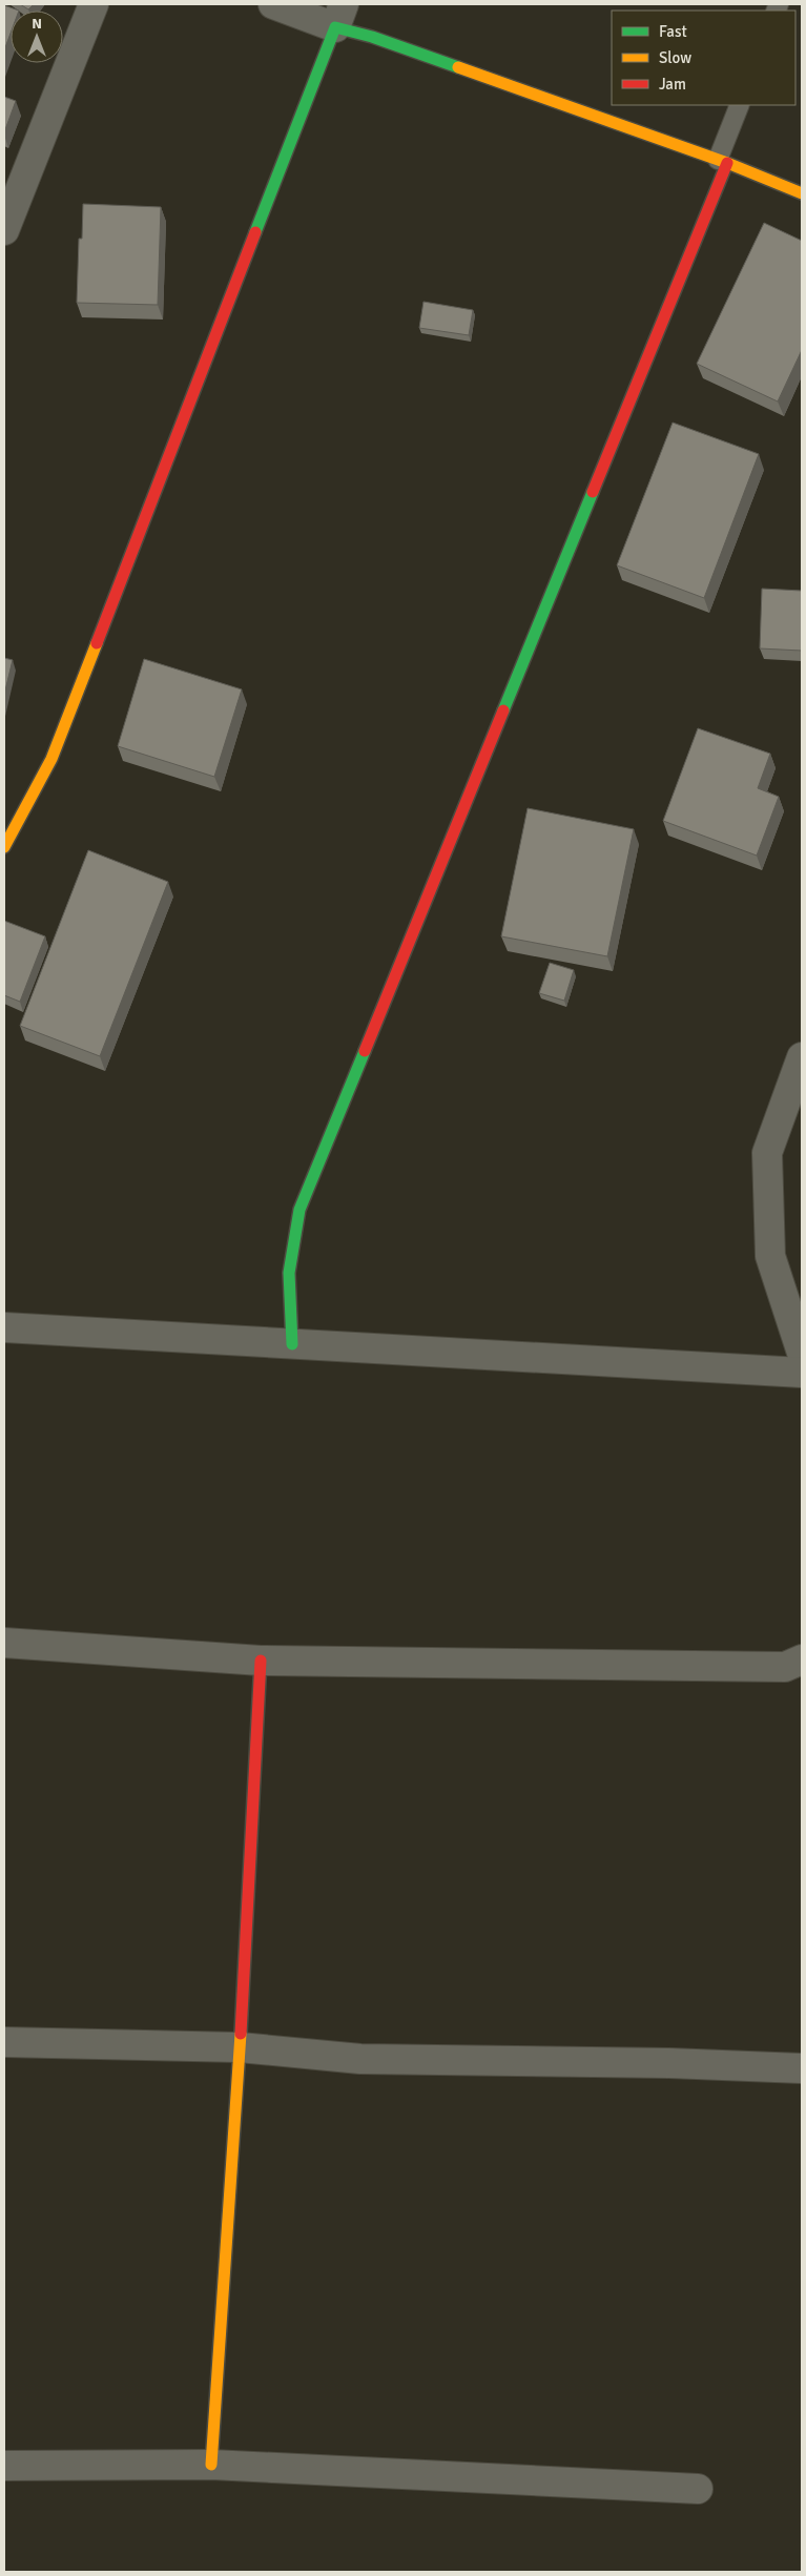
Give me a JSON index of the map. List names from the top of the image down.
{
  "legend": ["Fast", "Slow", "Jam"],
  "north": "top"
}
